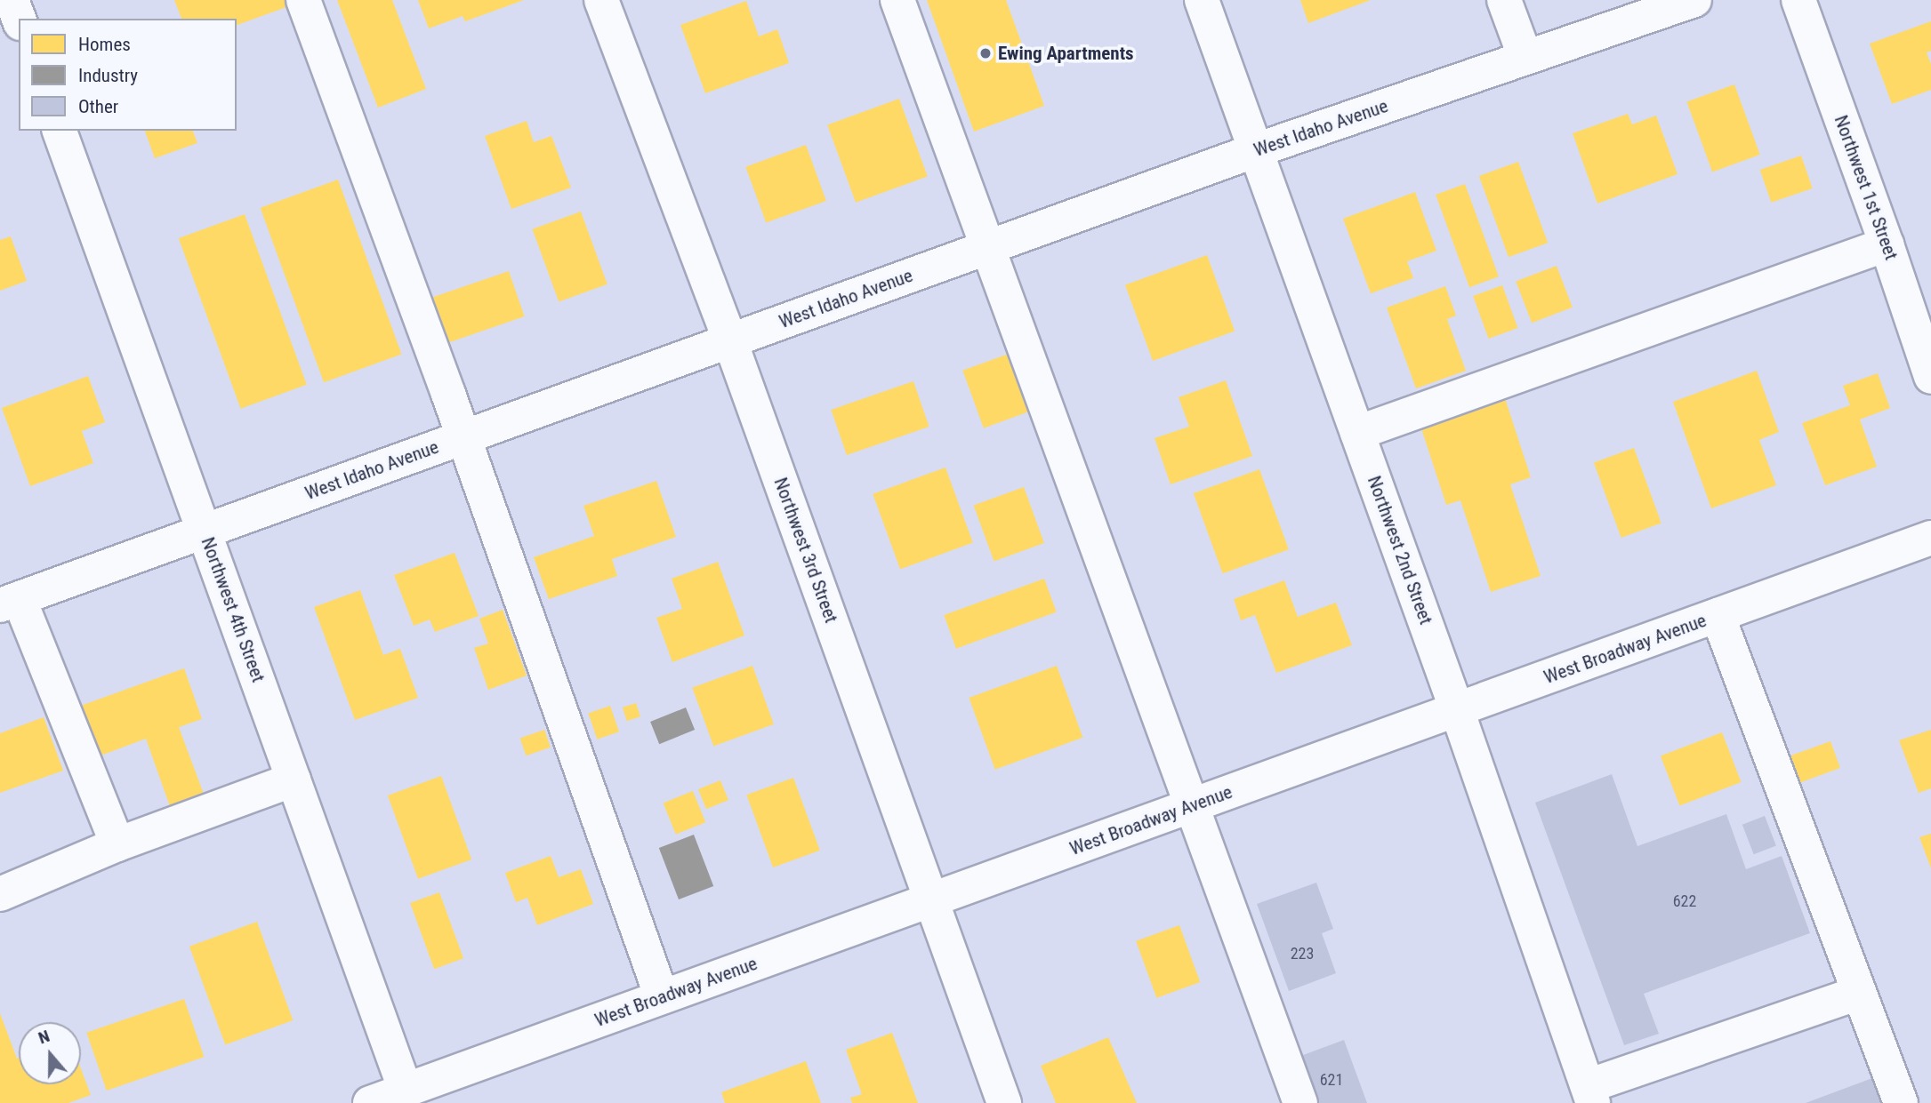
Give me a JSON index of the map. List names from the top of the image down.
{
  "streets": {
    "street": [
      "West Idaho Avenue",
      "Northwest 1st Street",
      "Northwest 3rd Street",
      "Northwest 2nd Street",
      "Northwest 4th Street",
      "West Broadway Avenue"
    ]
  },
  "crossings": [
    ["West Idaho Avenue", "Northwest 3rd Street"],
    ["West Idaho Avenue", "Northwest 2nd Street"],
    ["West Idaho Avenue", "Northwest 4th Street"],
    ["Northwest 3rd Street", "West Broadway Avenue"],
    ["Northwest 2nd Street", "West Broadway Avenue"],
    ["Northwest 4th Street", "West Broadway Avenue"]
  ],
  "places": ["Ewing Apartments"],
  "house_numbers": ["622", "223", "621"],
  "legend": ["Homes", "Industry", "Other"],
  "north": "top"
}
